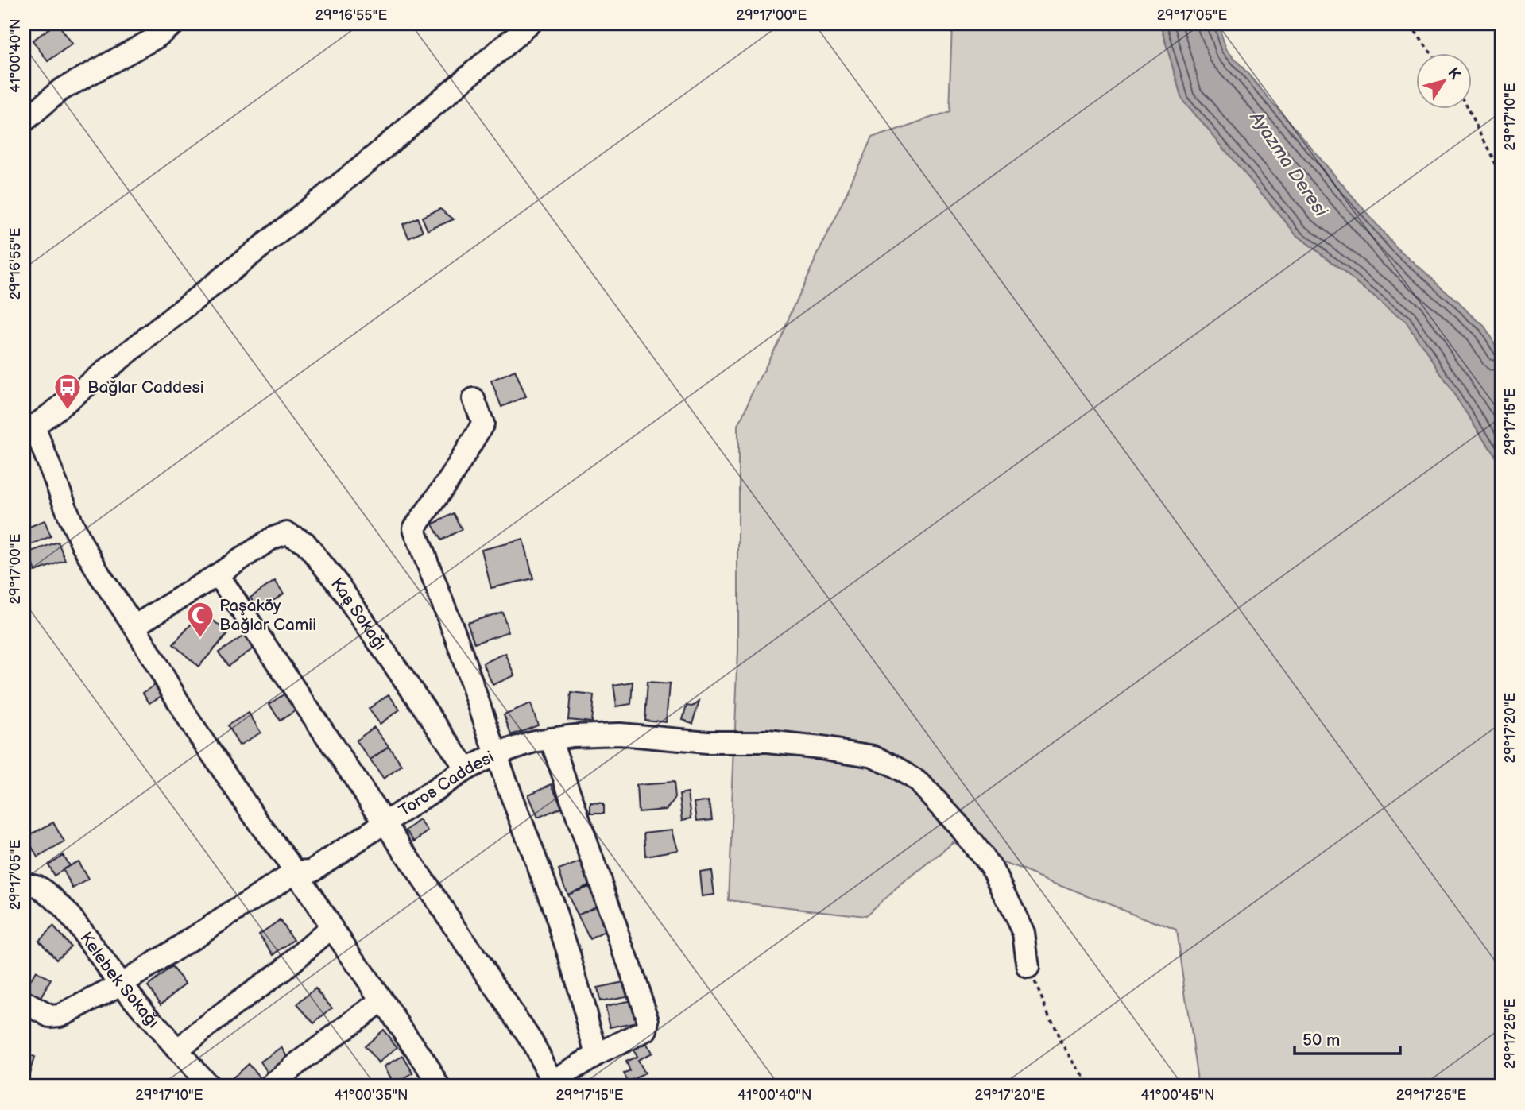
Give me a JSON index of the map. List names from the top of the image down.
{
  "streets": {
    "street": ["Kaş Sokağı", "Toros Caddesi", "Kelebek Sokağı"]
  },
  "crossings": [
    ["Kaş Sokağı", "Toros Caddesi"],
    ["Toros Caddesi", "Kelebek Sokağı"]
  ],
  "water": ["Ayazma Deresi"],
  "places": {
    "bus stop": ["Bağlar Caddesi"],
    "mosque": ["Paşaköy Bağlar Camii"]
  },
  "scale_bar": "50 m",
  "north": "top right",
  "coordinates": [
    "29°16'55\"E",
    "29°17'00\"E",
    "29°17'05\"E",
    "41°00'40\"N",
    "29°17'10\"E",
    "29°17'15\"E",
    "29°17'20\"E",
    "29°17'25\"E",
    "41°00'35\"N",
    "41°00'45\"N"
  ]
}
